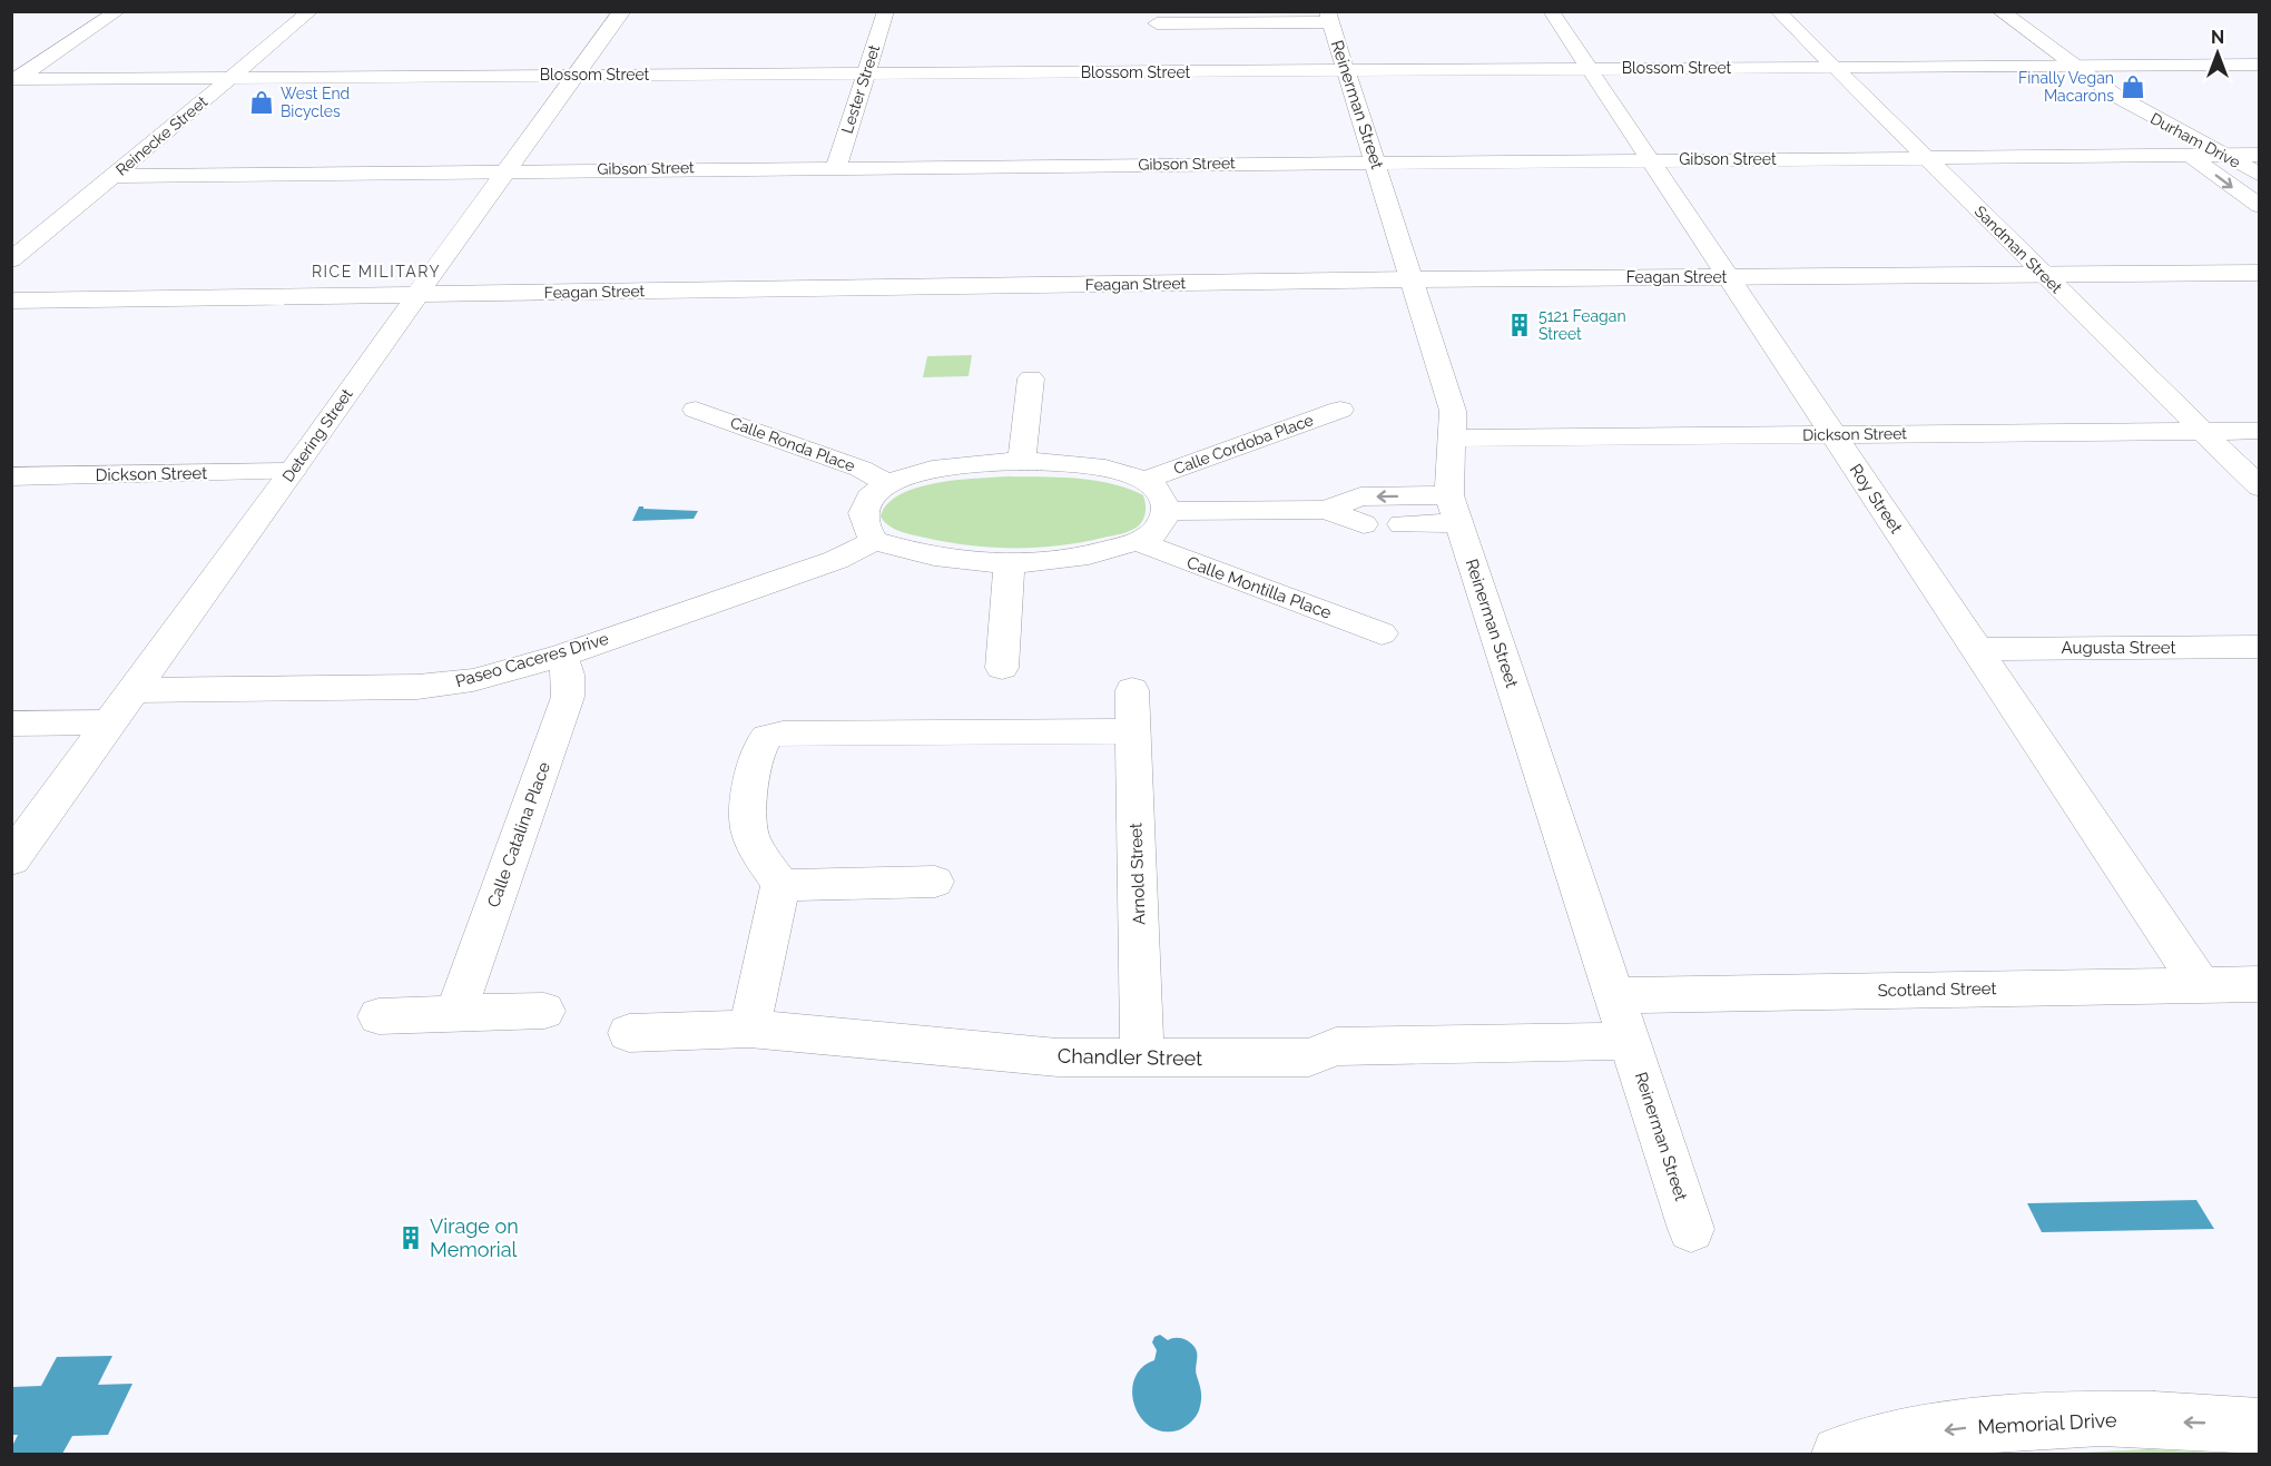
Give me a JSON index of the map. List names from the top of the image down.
{
  "streets": {
    "street": [
      "Blossom Street",
      "Lester Street",
      "Reinerman Street",
      "Reinecke Street",
      "Durham Drive",
      "Gibson Street",
      "Sandman Street",
      "Feagan Street",
      "Dickson Street",
      "Detering Street",
      "Calle Ronda Place",
      "Calle Cordoba Place",
      "Roy Street",
      "Calle Montilla Place",
      "Augusta Street",
      "Paseo Caceres Drive",
      "Calle Catalina Place",
      "Arnold Street",
      "Scotland Street",
      "Chandler Street",
      "Memorial Drive"
    ]
  },
  "crossings": [
    ["Blossom Street", "Lester Street"],
    ["Blossom Street", "Reinerman Street"],
    ["Blossom Street", "Reinecke Street"],
    ["Blossom Street", "Durham Drive"],
    ["Blossom Street", "Sandman Street"],
    ["Blossom Street", "Detering Street"],
    ["Blossom Street", "Roy Street"],
    ["Lester Street", "Gibson Street"],
    ["Reinerman Street", "Gibson Street"],
    ["Reinerman Street", "Feagan Street"],
    ["Reinerman Street", "Dickson Street"],
    ["Reinerman Street", "Scotland Street"],
    ["Reinerman Street", "Chandler Street"],
    ["Reinecke Street", "Gibson Street"],
    ["Durham Drive", "Gibson Street"],
    ["Gibson Street", "Sandman Street"],
    ["Gibson Street", "Detering Street"],
    ["Gibson Street", "Roy Street"],
    ["Sandman Street", "Feagan Street"],
    ["Sandman Street", "Dickson Street"],
    ["Feagan Street", "Detering Street"],
    ["Feagan Street", "Roy Street"],
    ["Dickson Street", "Detering Street"],
    ["Dickson Street", "Roy Street"],
    ["Detering Street", "Paseo Caceres Drive"],
    ["Roy Street", "Augusta Street"],
    ["Roy Street", "Scotland Street"],
    ["Paseo Caceres Drive", "Calle Catalina Place"],
    ["Arnold Street", "Chandler Street"]
  ],
  "one_way": ["Memorial Drive"],
  "districts": ["RICE MILITARY"],
  "places": {
    "shop": ["Finally Vegan Macarons", "West End Bicycles"],
    "building": ["5121 Feagan Street", "Virage on Memorial"]
  },
  "north": "top"
}
